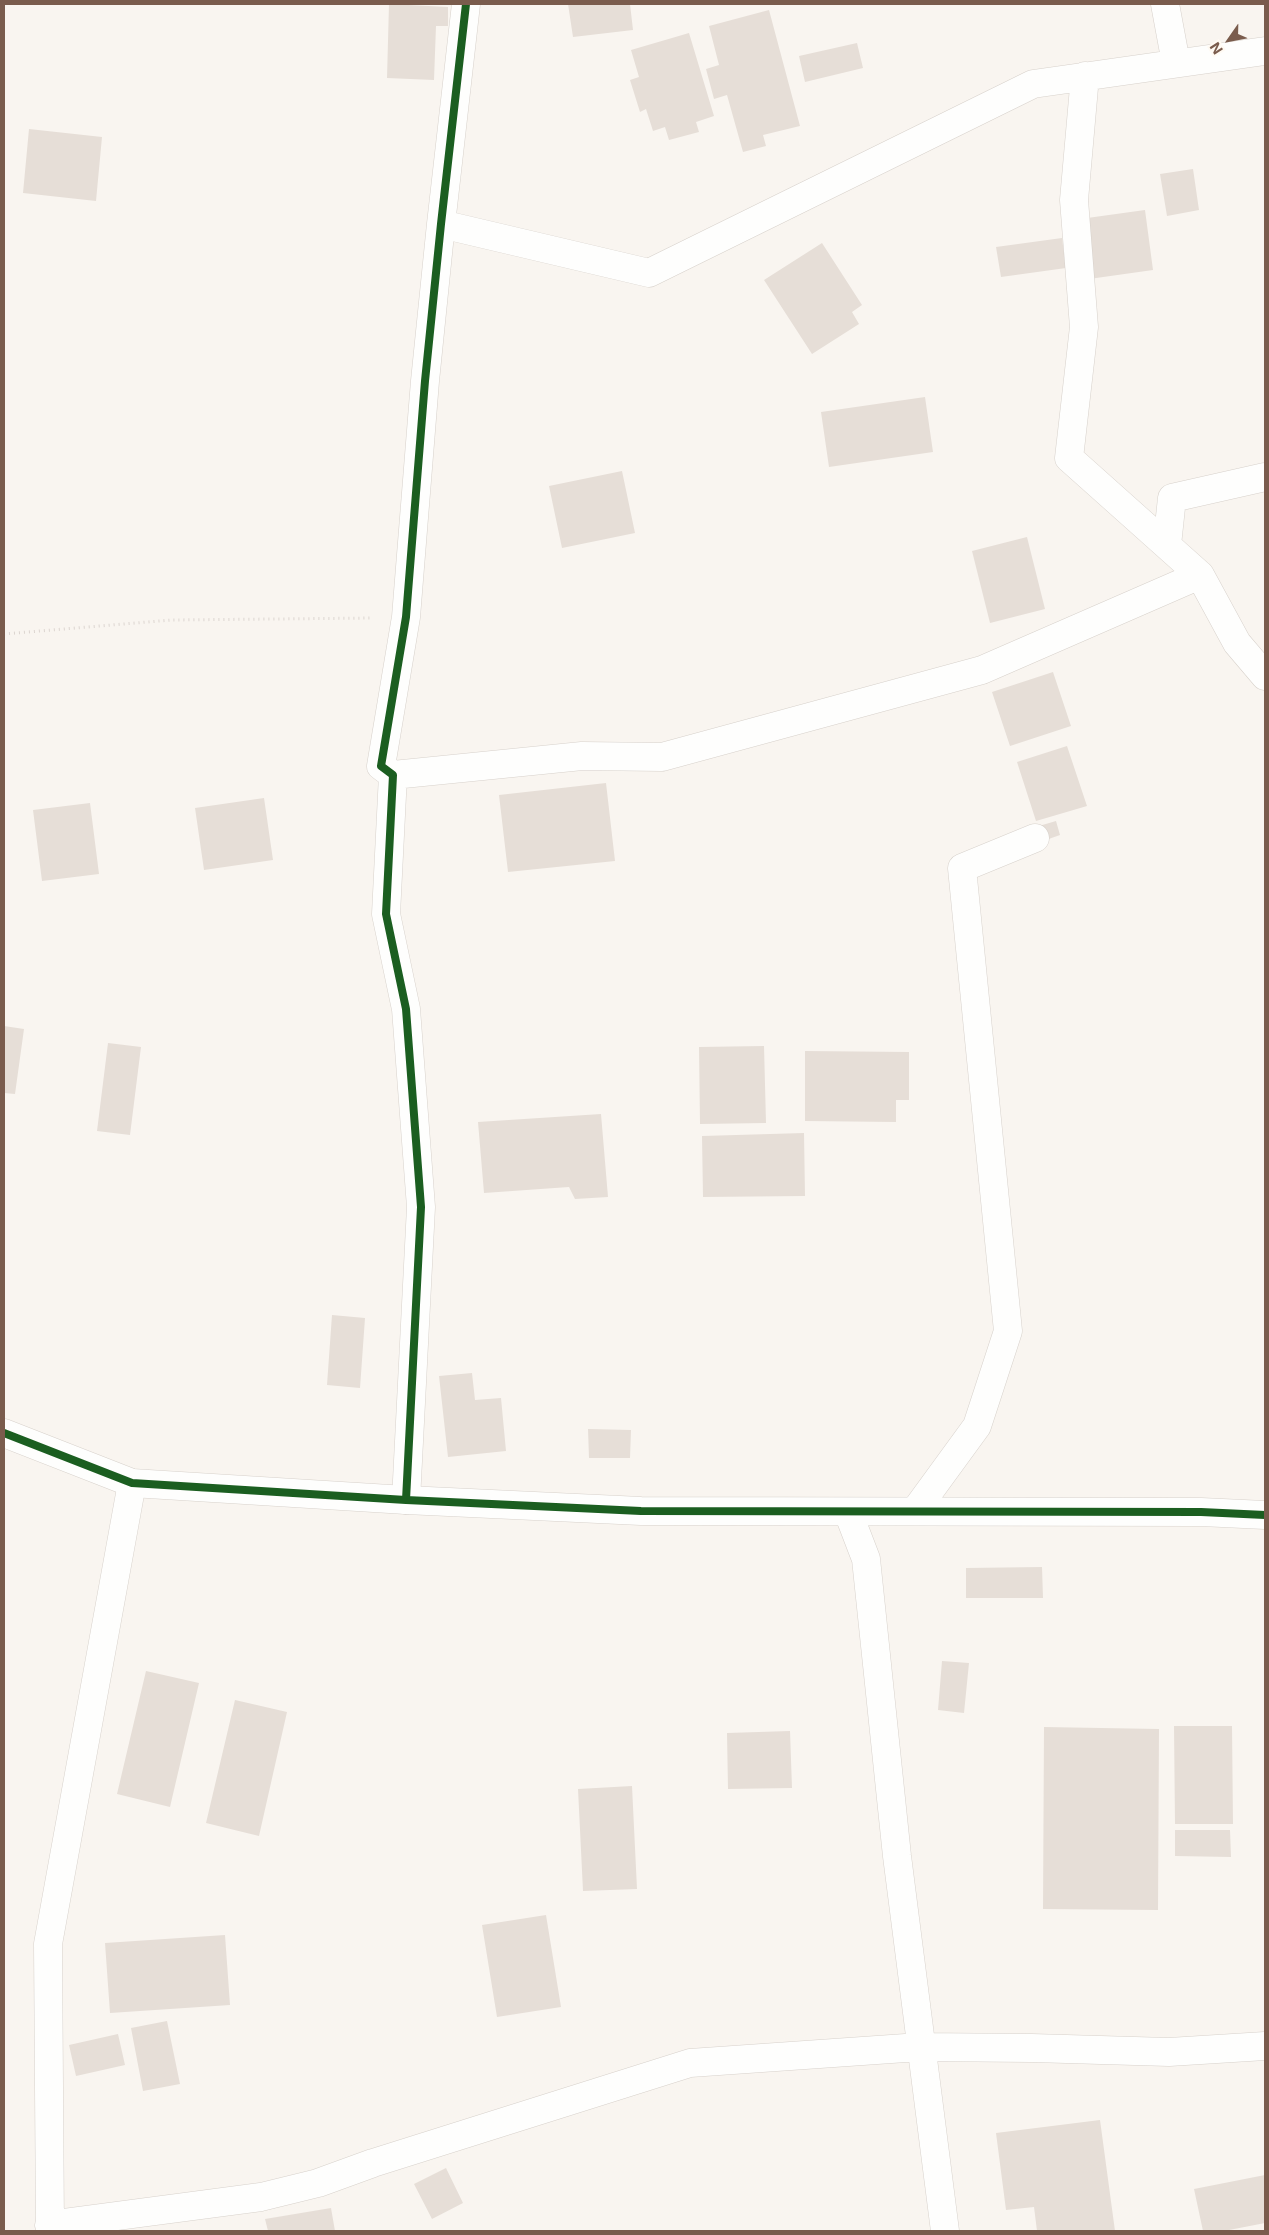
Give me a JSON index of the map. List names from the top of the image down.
{
  "north": "bottom left"
}
